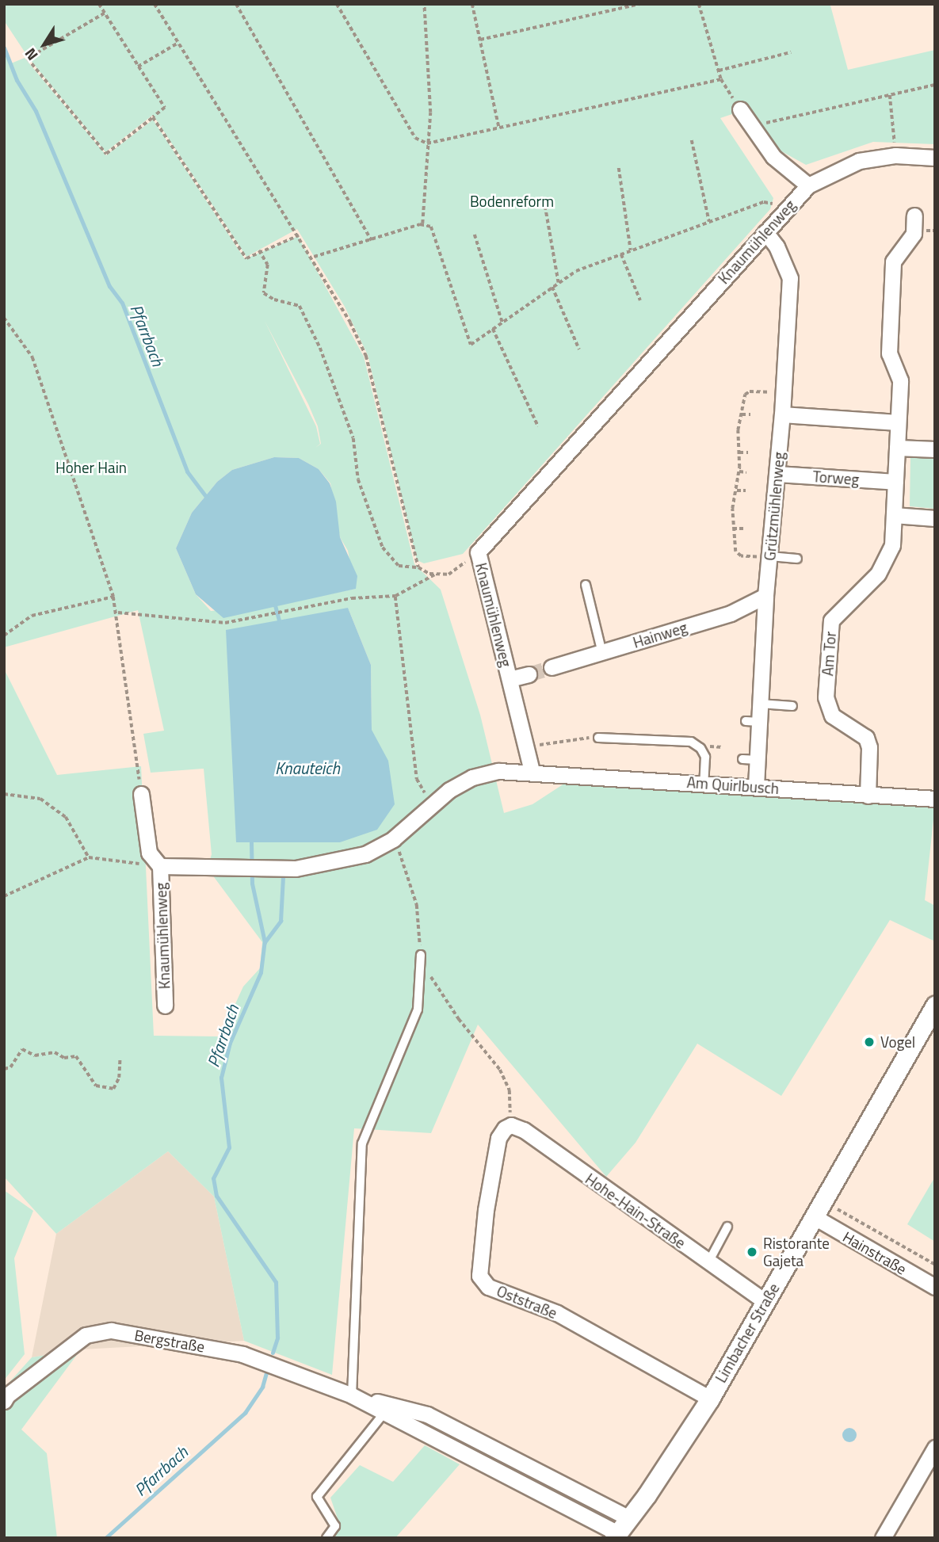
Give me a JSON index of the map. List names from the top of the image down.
{
  "streets": {
    "street": [
      "Knaumühlenweg",
      "Torweg",
      "Grützmühlenweg",
      "Hainweg",
      "Am Tor",
      "Am Quirlbusch",
      "Hohe-Hain-Straße",
      "Hainstraße",
      "Oststraße",
      "Limbacher Straße",
      "Bergstraße"
    ]
  },
  "crossings": [
    ["Knaumühlenweg", "Grützmühlenweg"],
    ["Knaumühlenweg", "Am Quirlbusch"],
    ["Torweg", "Grützmühlenweg"],
    ["Torweg", "Am Tor"],
    ["Grützmühlenweg", "Hainweg"],
    ["Grützmühlenweg", "Am Quirlbusch"],
    ["Am Tor", "Am Quirlbusch"],
    ["Hohe-Hain-Straße", "Oststraße"],
    ["Hohe-Hain-Straße", "Limbacher Straße"],
    ["Hainstraße", "Limbacher Straße"],
    ["Oststraße", "Limbacher Straße"],
    ["Limbacher Straße", "Bergstraße"]
  ],
  "water": ["Pfarrbach", "Knauteich"],
  "parks": ["Bodenreform", "Hoher Hain"],
  "places": ["Vogel", "Ristorante Gajeta"],
  "north": "bottom left"
}
